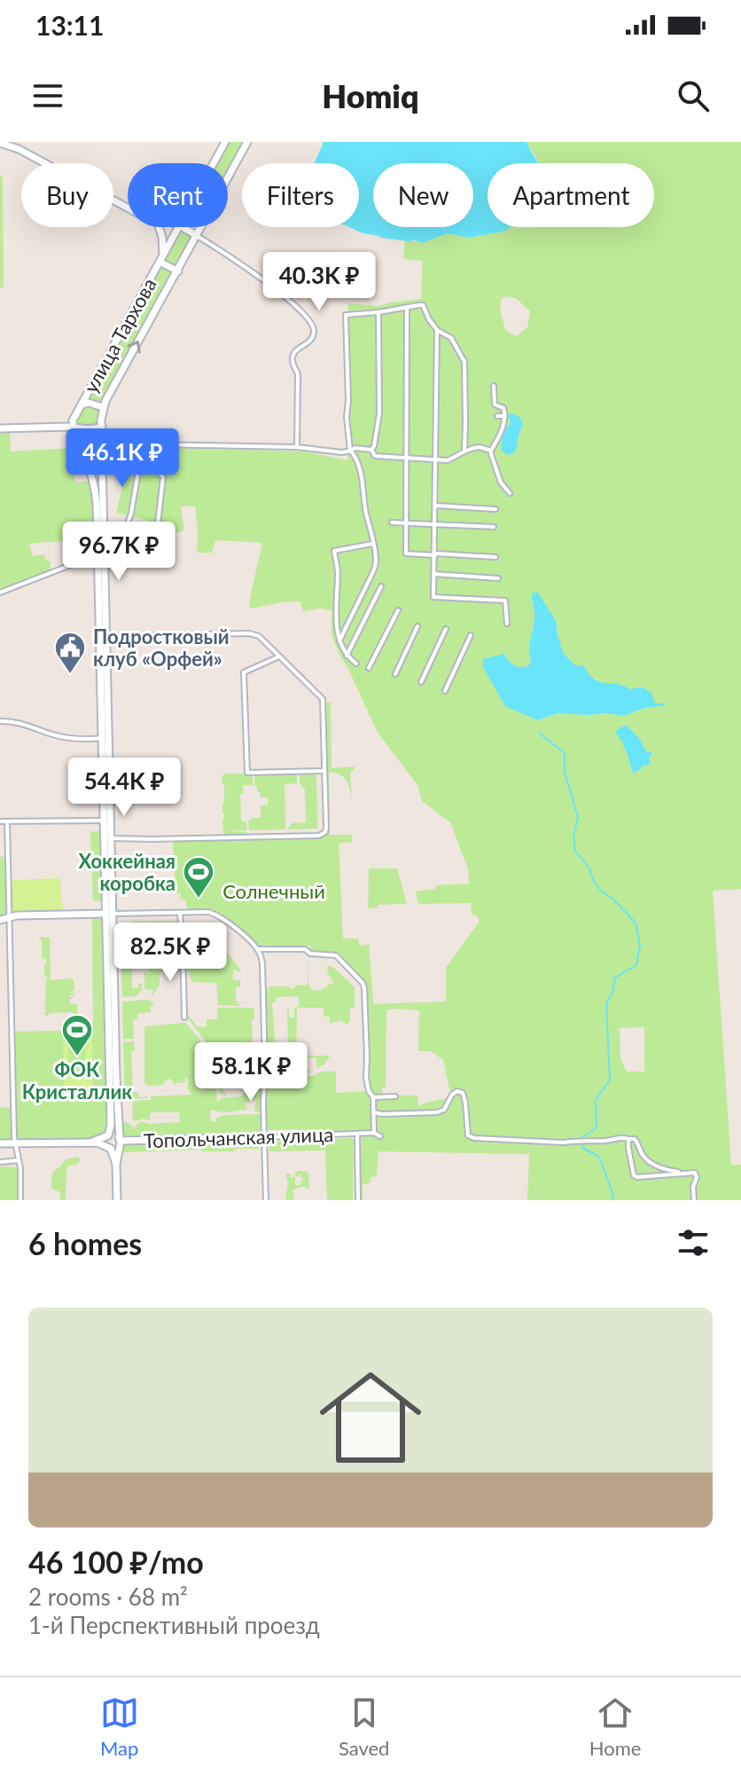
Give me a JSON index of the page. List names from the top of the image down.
{
  "streets": {
    "main road": ["улица Тархова", "Топольчанская улица"]
  },
  "crossings": [
    ["улица Тархова", "Топольчанская улица"]
  ],
  "parks": ["Солнечный"],
  "places": {
    "public building": ["Подростковый клуб «Орфей»"],
    "sports": ["Хоккейная коробка", "ФОК Кристаллик"]
  },
  "page": {
    "status": "13:11",
    "header": "Homiq",
    "chip": [
      "Buy",
      "Rent",
      "Filters",
      "New",
      "Apartment"
    ],
    "price": [
      "40.3K ₽",
      "46.1K ₽",
      "96.7K ₽",
      "54.4K ₽",
      "82.5K ₽",
      "58.1K ₽"
    ],
    "heading": "6 homes",
    "list": [
      {
        "name": "46 100 ₽/mo",
        "note": "2 rooms · 68 m² · 1-й Перспективный проезд"
      }
    ],
    "tabs": ["Map", "Saved", "Home"]
  }
}
